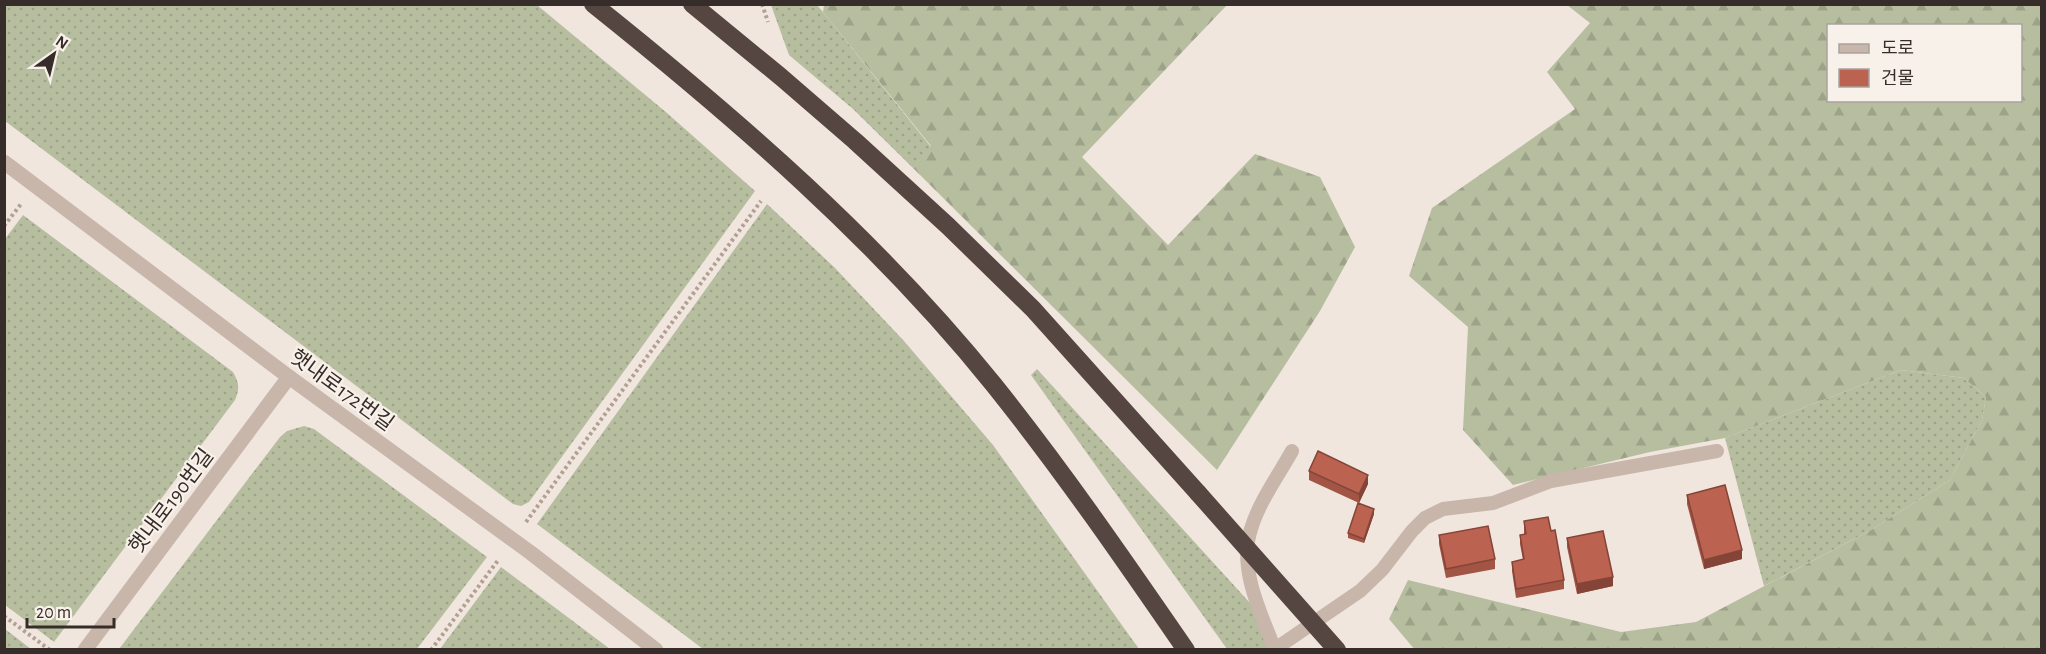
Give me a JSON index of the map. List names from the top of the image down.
{
  "streets": {
    "street": ["햇내로172번길", "햇내로190번길"]
  },
  "crossings": [
    ["햇내로172번길", "햇내로190번길"]
  ],
  "legend": ["도로", "건물"],
  "scale_bar": "20 m",
  "north": "top right"
}
